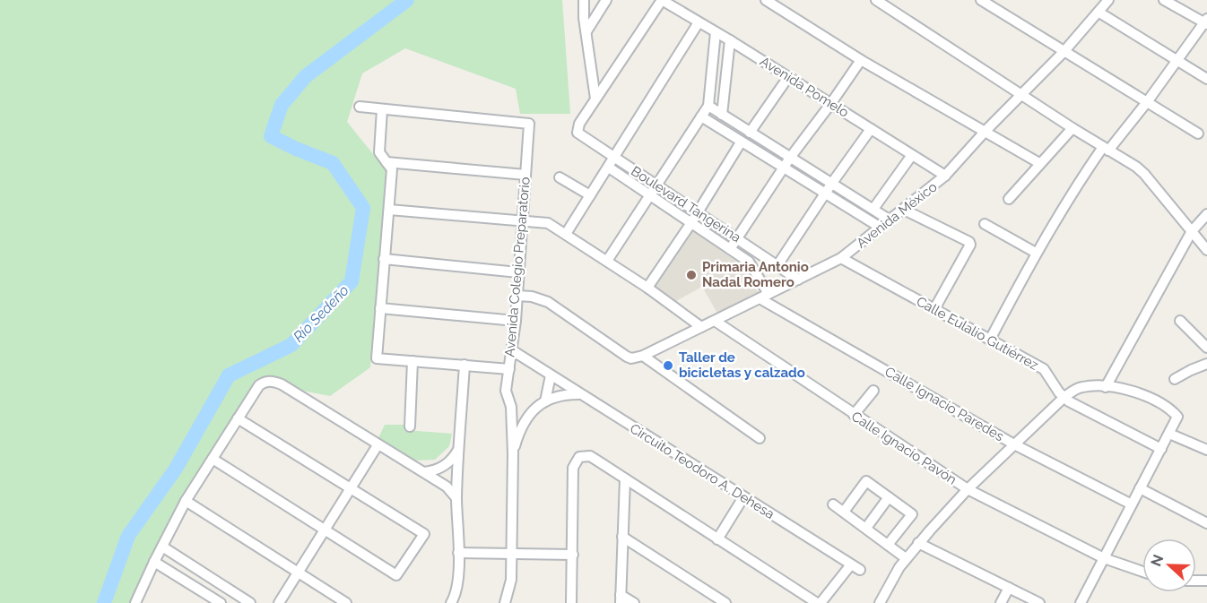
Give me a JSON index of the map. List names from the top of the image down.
{
  "streets": {
    "street": [
      "Avenida Pomelo",
      "Boulevard Tangerina",
      "Avenida México",
      "Avenida Colegio Preparatorio",
      "Calle Eulalio Gutiérrez",
      "Calle Ignacio Paredes",
      "Calle Ignacio Pavón",
      "Circuito Teodoro A. Dehesa"
    ]
  },
  "crossings": [
    ["Avenida Pomelo", "Avenida México"],
    ["Boulevard Tangerina", "Avenida México"],
    ["Boulevard Tangerina", "Calle Ignacio Paredes"],
    ["Avenida México", "Avenida Colegio Preparatorio"],
    ["Avenida México", "Calle Eulalio Gutiérrez"],
    ["Avenida México", "Calle Ignacio Paredes"],
    ["Avenida México", "Calle Ignacio Pavón"],
    ["Avenida Colegio Preparatorio", "Circuito Teodoro A. Dehesa"]
  ],
  "water": ["Río Sedeño"],
  "places": ["Primaria Antonio Nadal Romero", "Taller de bicicletas y calzado"],
  "north": "left"
}
